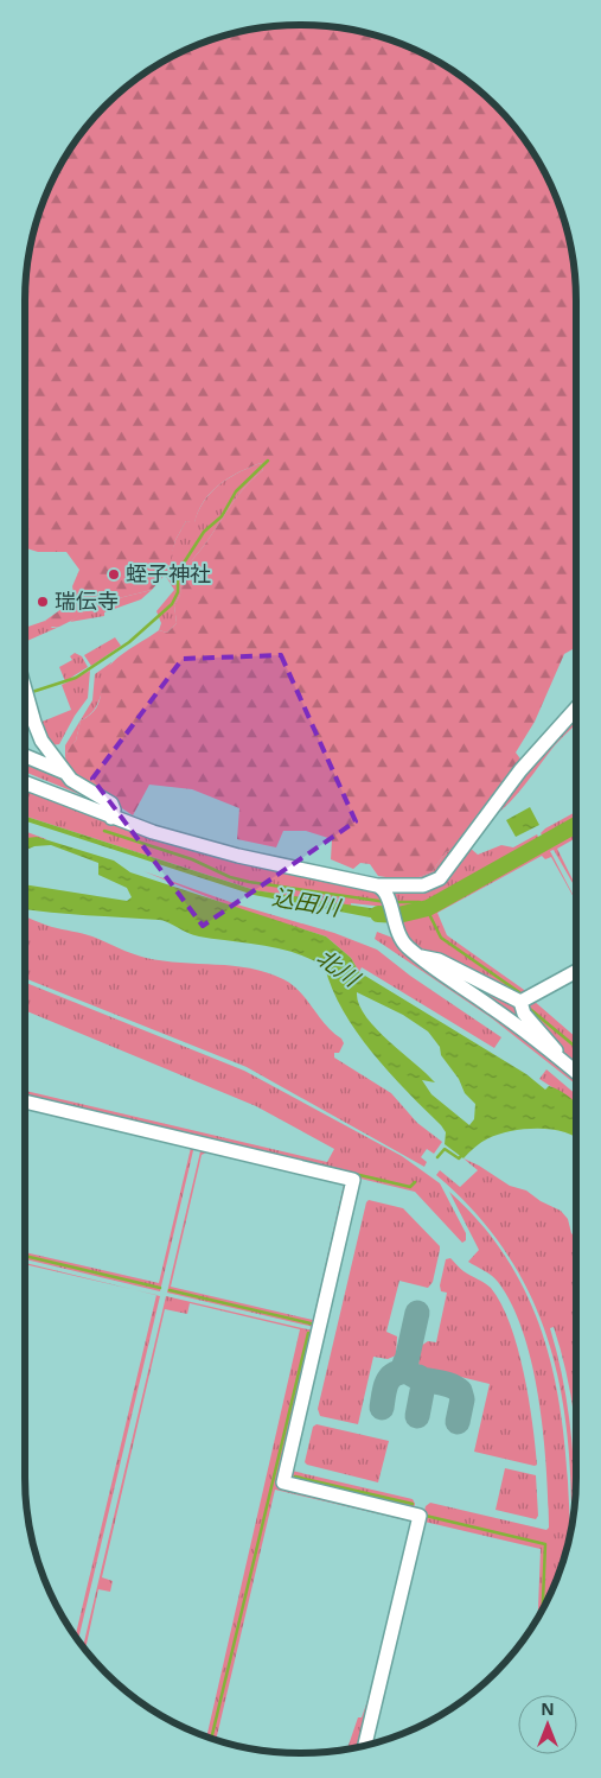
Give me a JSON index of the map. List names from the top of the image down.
{
  "water": ["込田川", "北川"],
  "places": ["蛭子神社", "瑞伝寺"],
  "north": "top"
}
